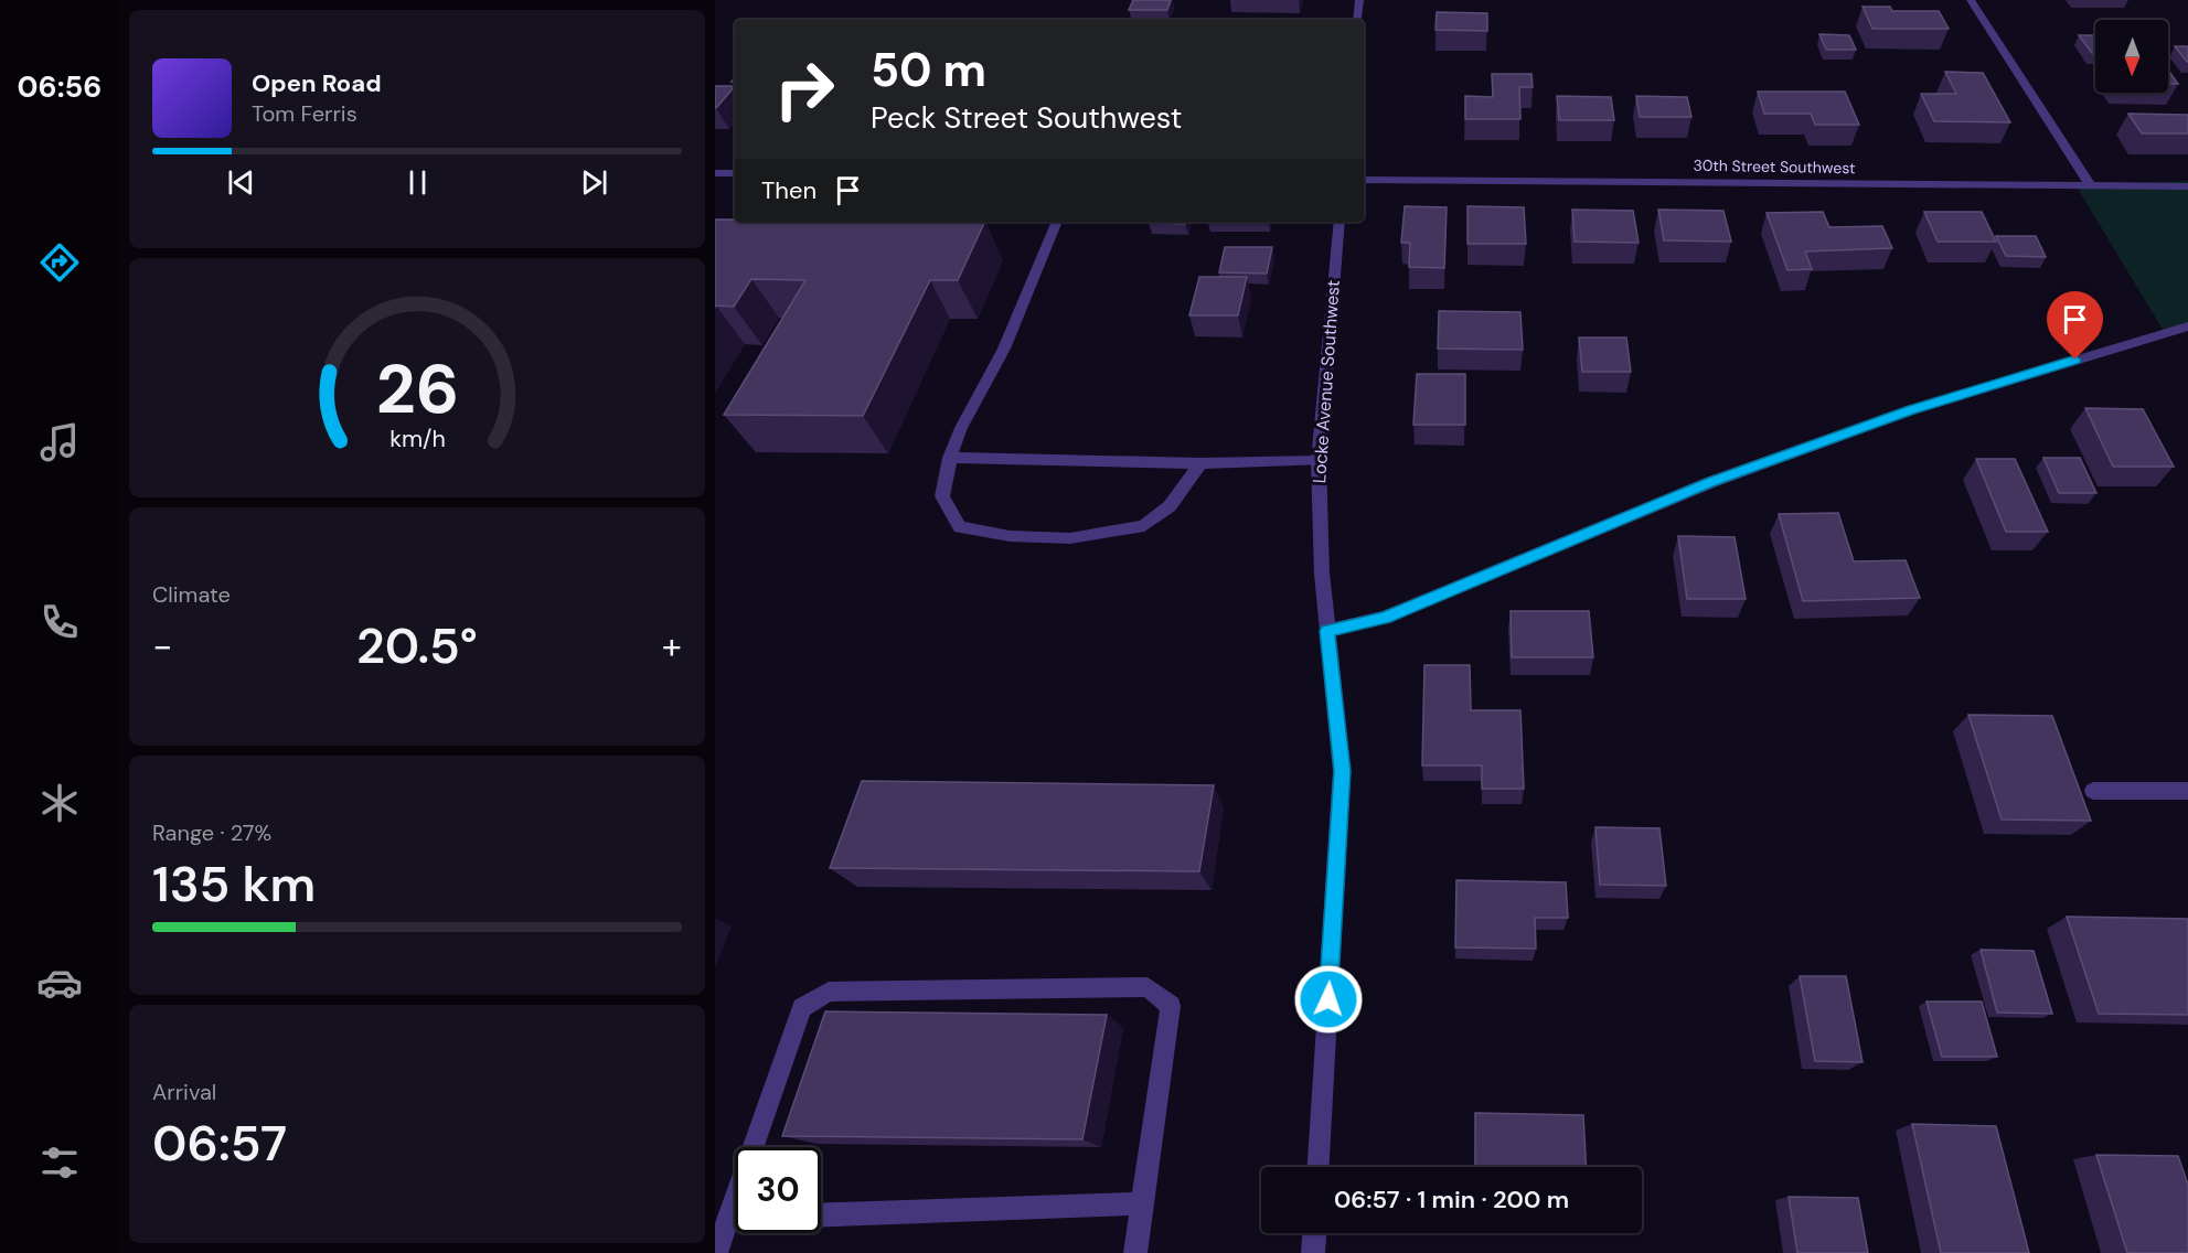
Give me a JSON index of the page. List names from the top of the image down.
{
  "streets": {
    "street": ["30th Street Southwest", "Locke Avenue Southwest"]
  },
  "north": "bottom",
  "page": {
    "tabs": "06:56",
    "turn": ["50 m", "Peck Street Southwest"],
    "song": ["Open Road", "Tom Ferris"],
    "then": "Then",
    "tile": [
      "Climate",
      ["Range · 27%", "135 km"],
      ["Arrival", "06:57"]
    ],
    "heat": ["−", "20.5°", "+"],
    "limit": "30",
    "trip": "06:57 · 1 min · 200 m",
    "gauge": ["26", "km/h"]
  }
}
